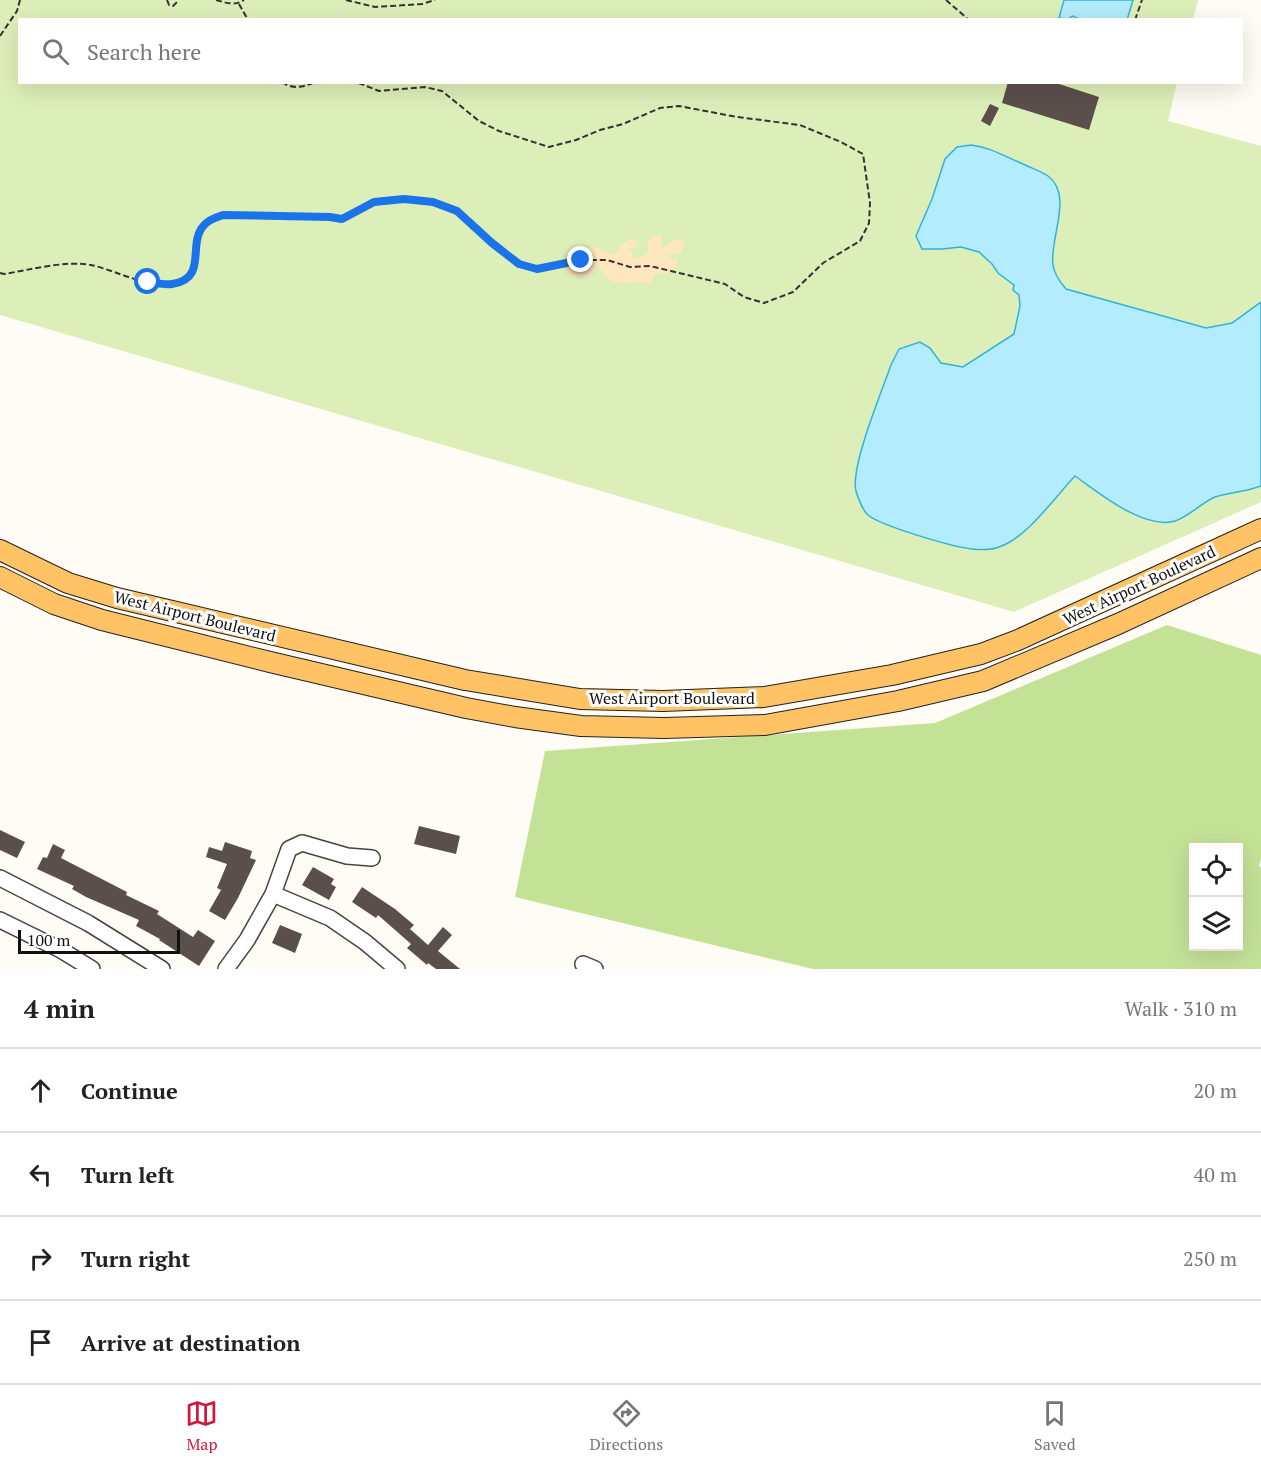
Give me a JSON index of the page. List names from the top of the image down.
{
  "streets": {
    "main road": ["West Airport Boulevard"]
  },
  "scale_bar": "100 m",
  "page": {
    "search": "Search here",
    "scale": "100 m",
    "heading": ["4 min", "Walk · 310 m"],
    "list": [
      ["Continue", "20 m"],
      ["Turn left", "40 m"],
      ["Turn right", "250 m"],
      "Arrive at destination"
    ],
    "nav": ["Map", "Directions", "Saved"]
  }
}
